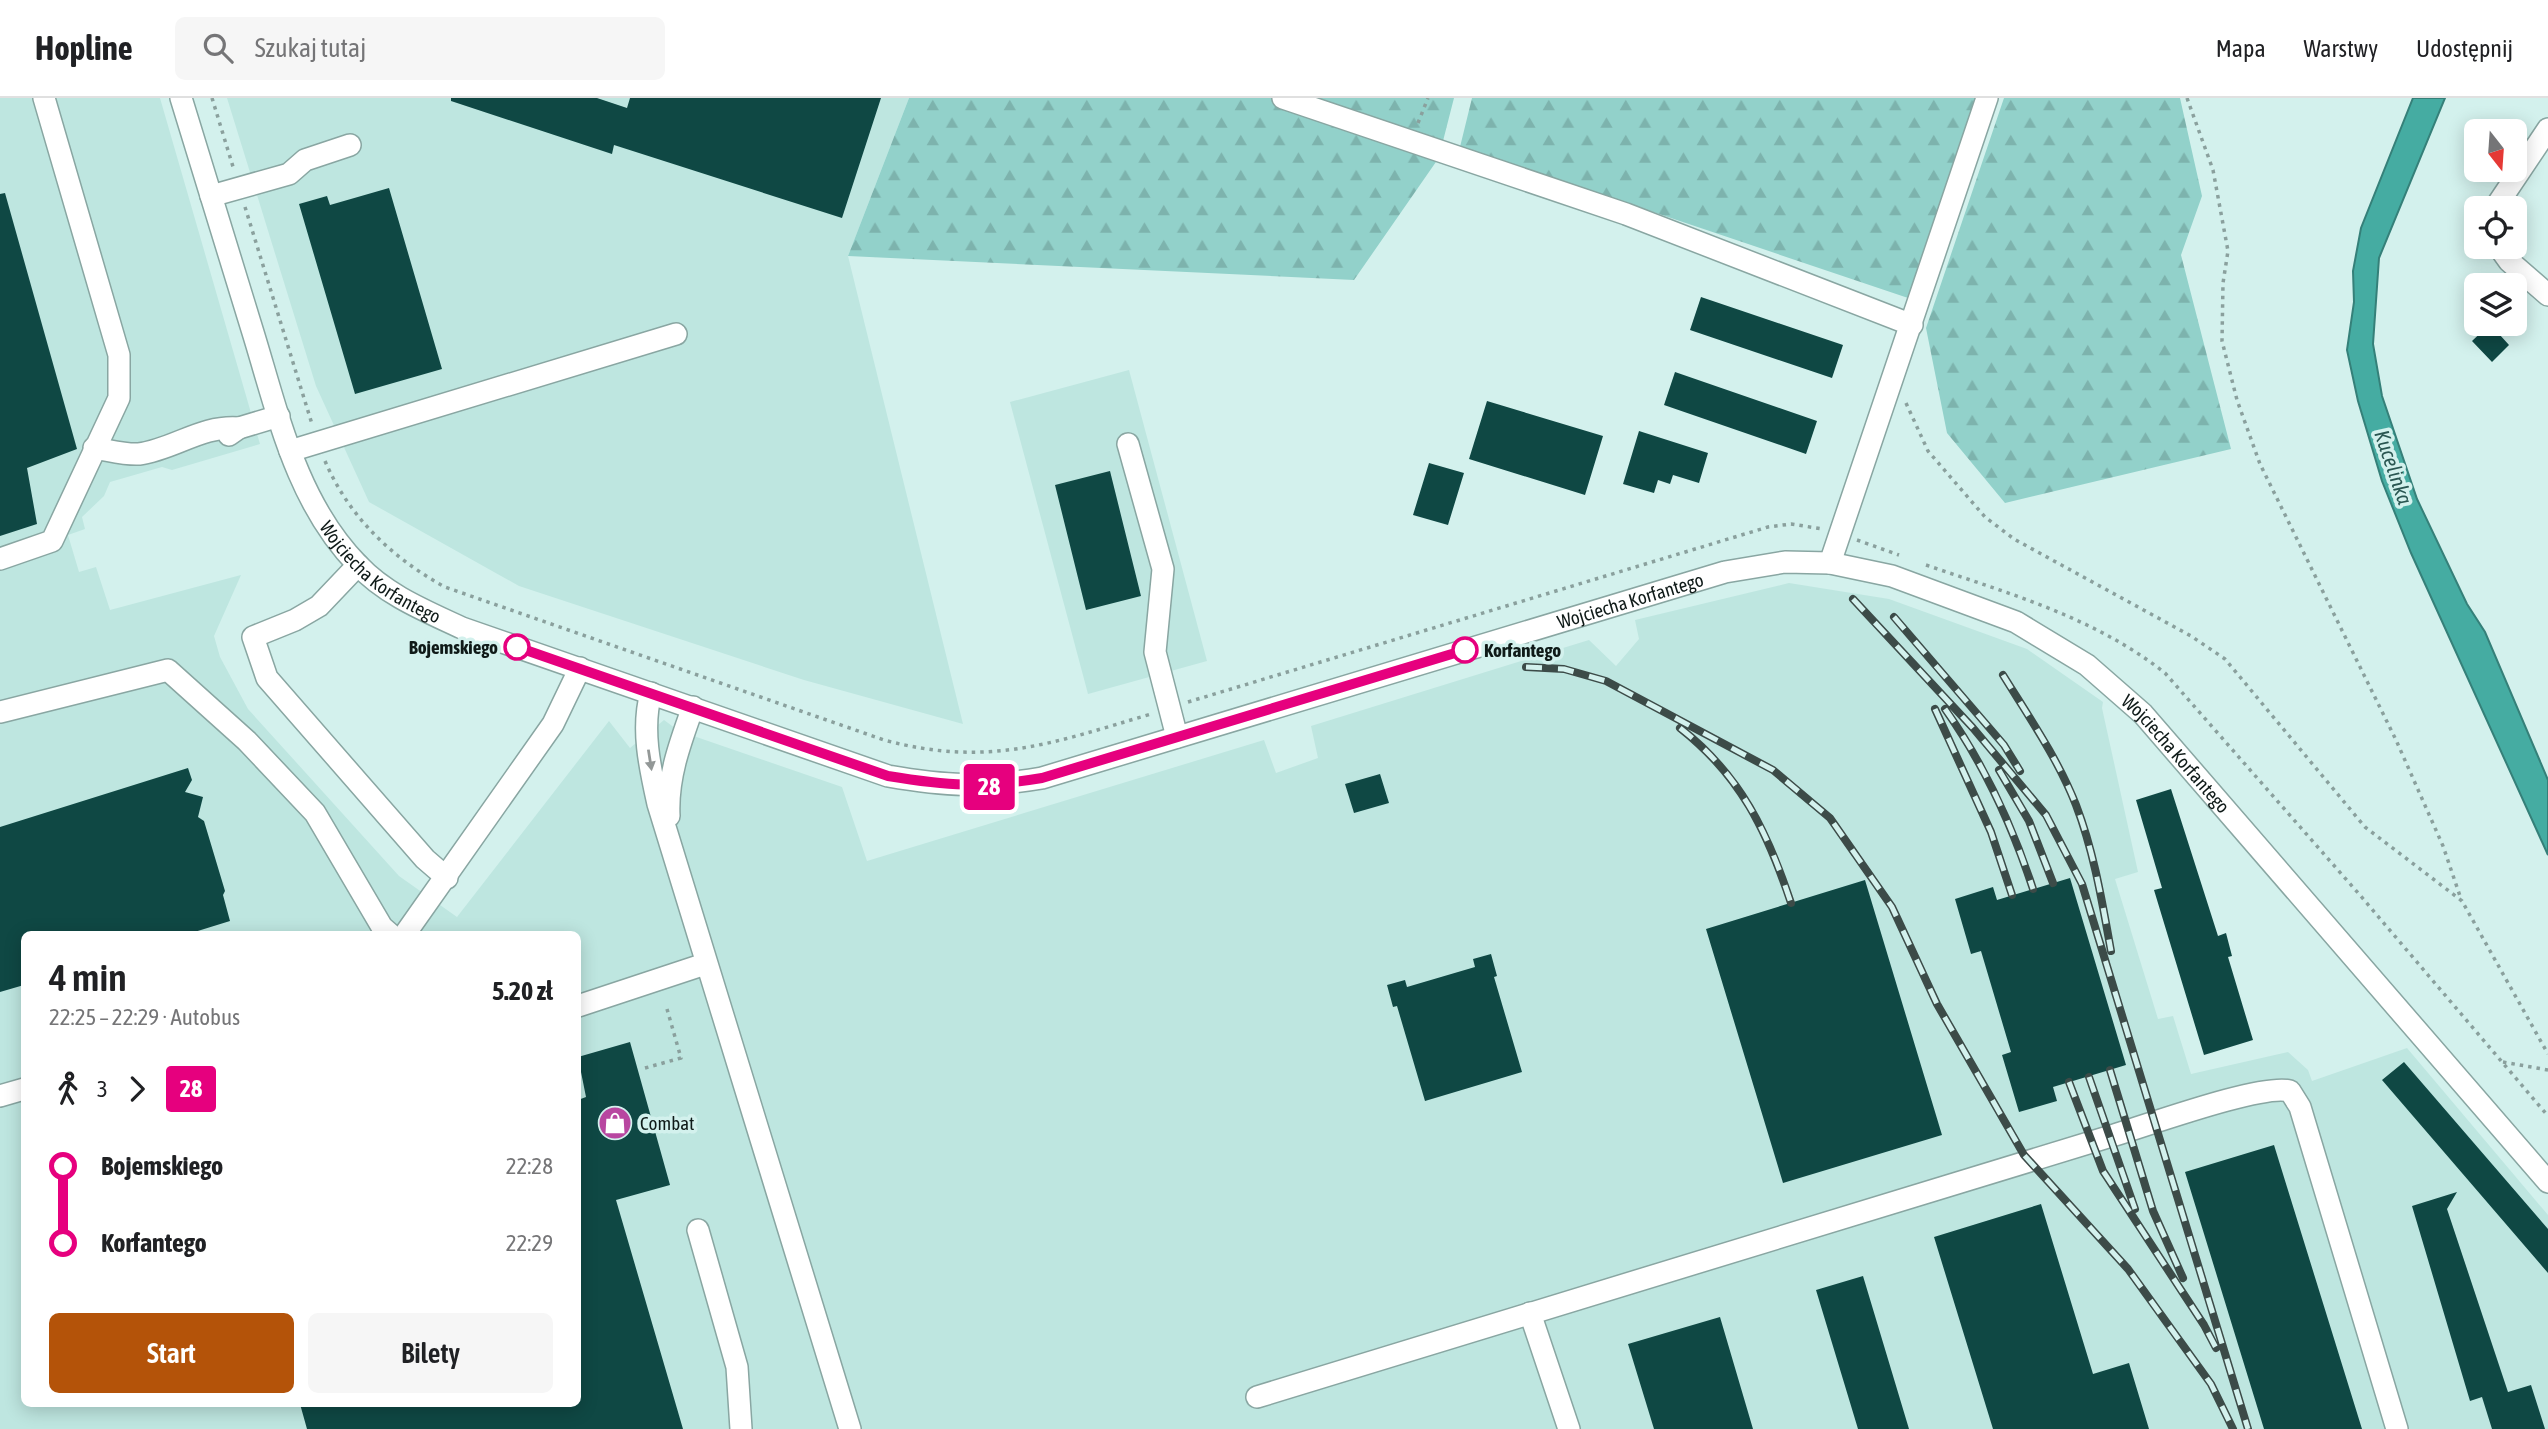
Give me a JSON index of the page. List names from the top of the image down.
{
  "streets": {
    "street": ["Wojciecha Korfantego"]
  },
  "water": ["Kucelinka"],
  "places": {
    "other": ["Bojemskiego", "Korfantego"],
    "shop": ["Combat"]
  },
  "lines": ["bus line 28"],
  "north": "bottom",
  "page": {
    "header": "Hopline",
    "search": "Szukaj tutaj",
    "nav": ["Mapa", "Warstwy", "Udostępnij"],
    "on_map": "28",
    "heading": ["4 min", "22:25 – 22:29 · Autobus", "5.20 zł"],
    "legs": ["3", "28"],
    "list": [
      {
        "name": "Bojemskiego",
        "value": "22:28"
      },
      {
        "name": "Korfantego",
        "value": "22:29"
      }
    ],
    "buttons": ["Start", "Bilety"]
  }
}
